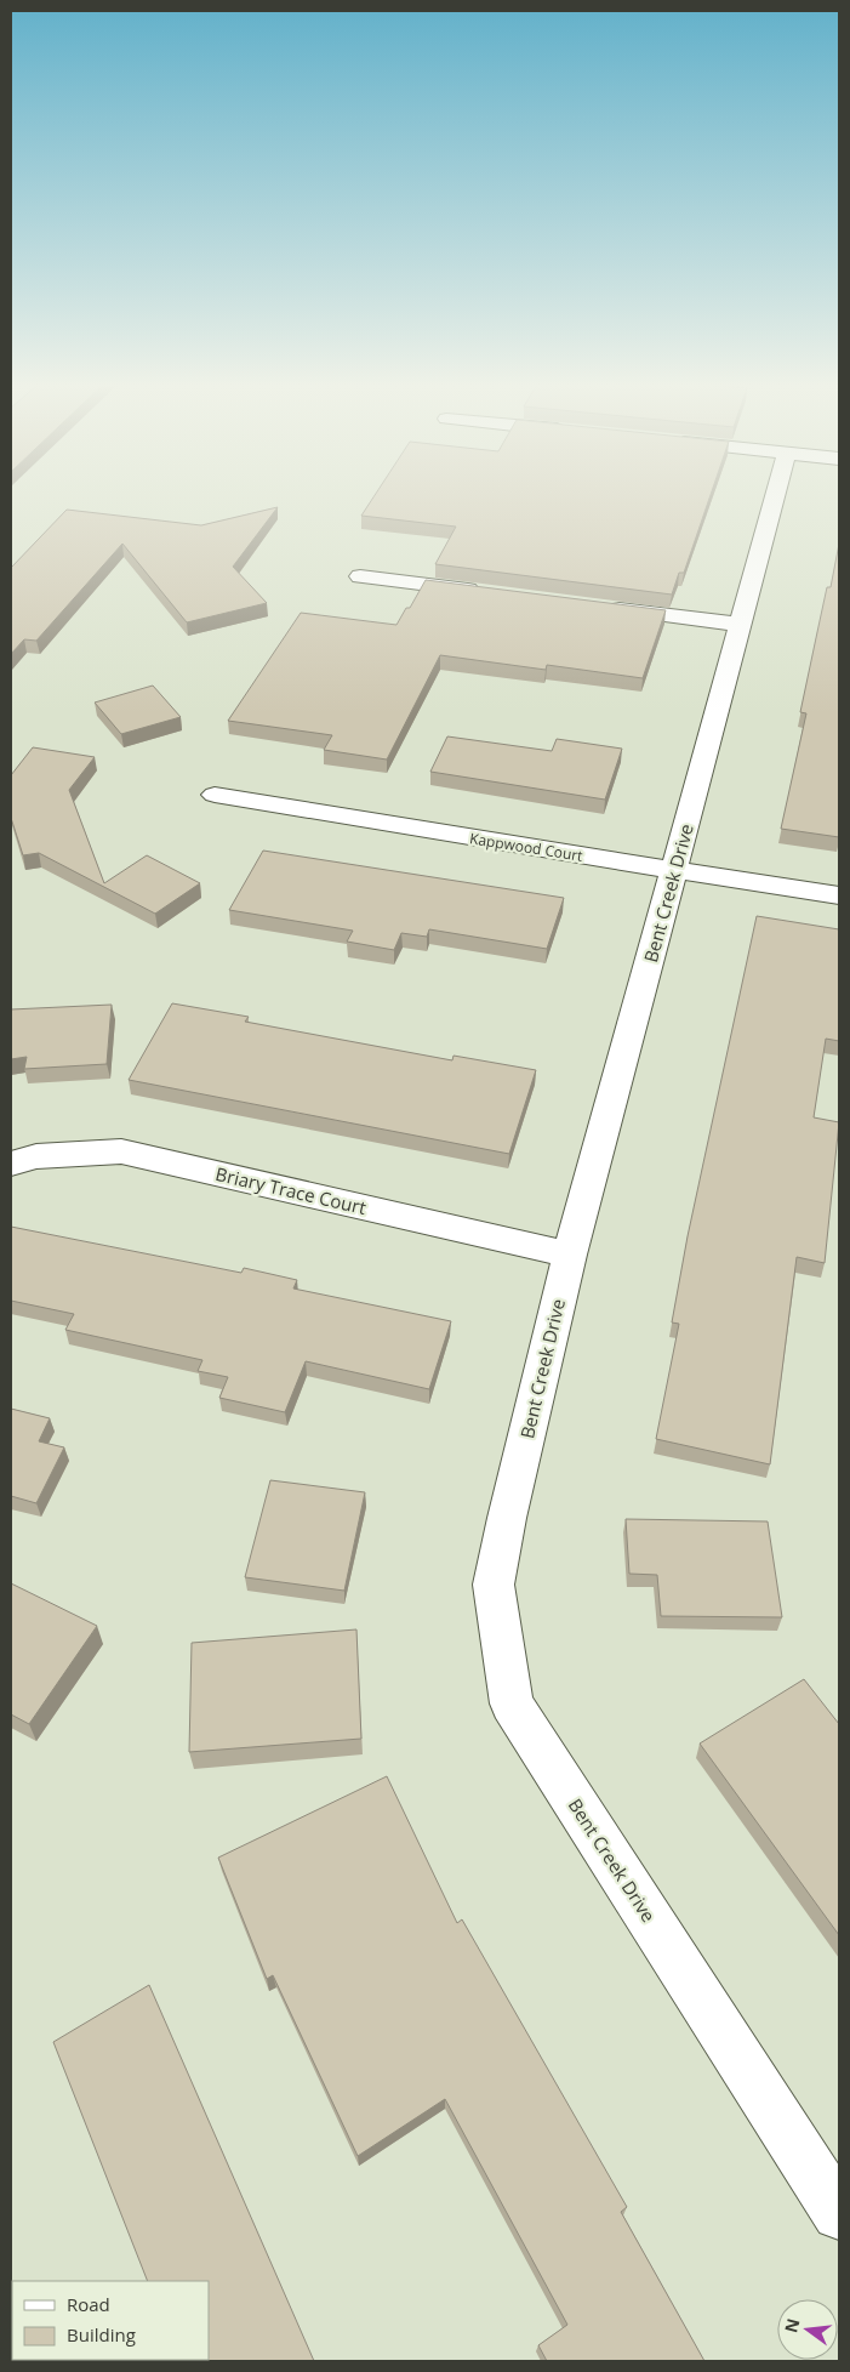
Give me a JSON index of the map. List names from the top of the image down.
{
  "streets": {
    "street": ["Kappwood Court", "Bent Creek Drive", "Briary Trace Court"]
  },
  "crossings": [
    ["Kappwood Court", "Bent Creek Drive"],
    ["Bent Creek Drive", "Briary Trace Court"]
  ],
  "legend": ["Road", "Building"],
  "north": "left"
}
